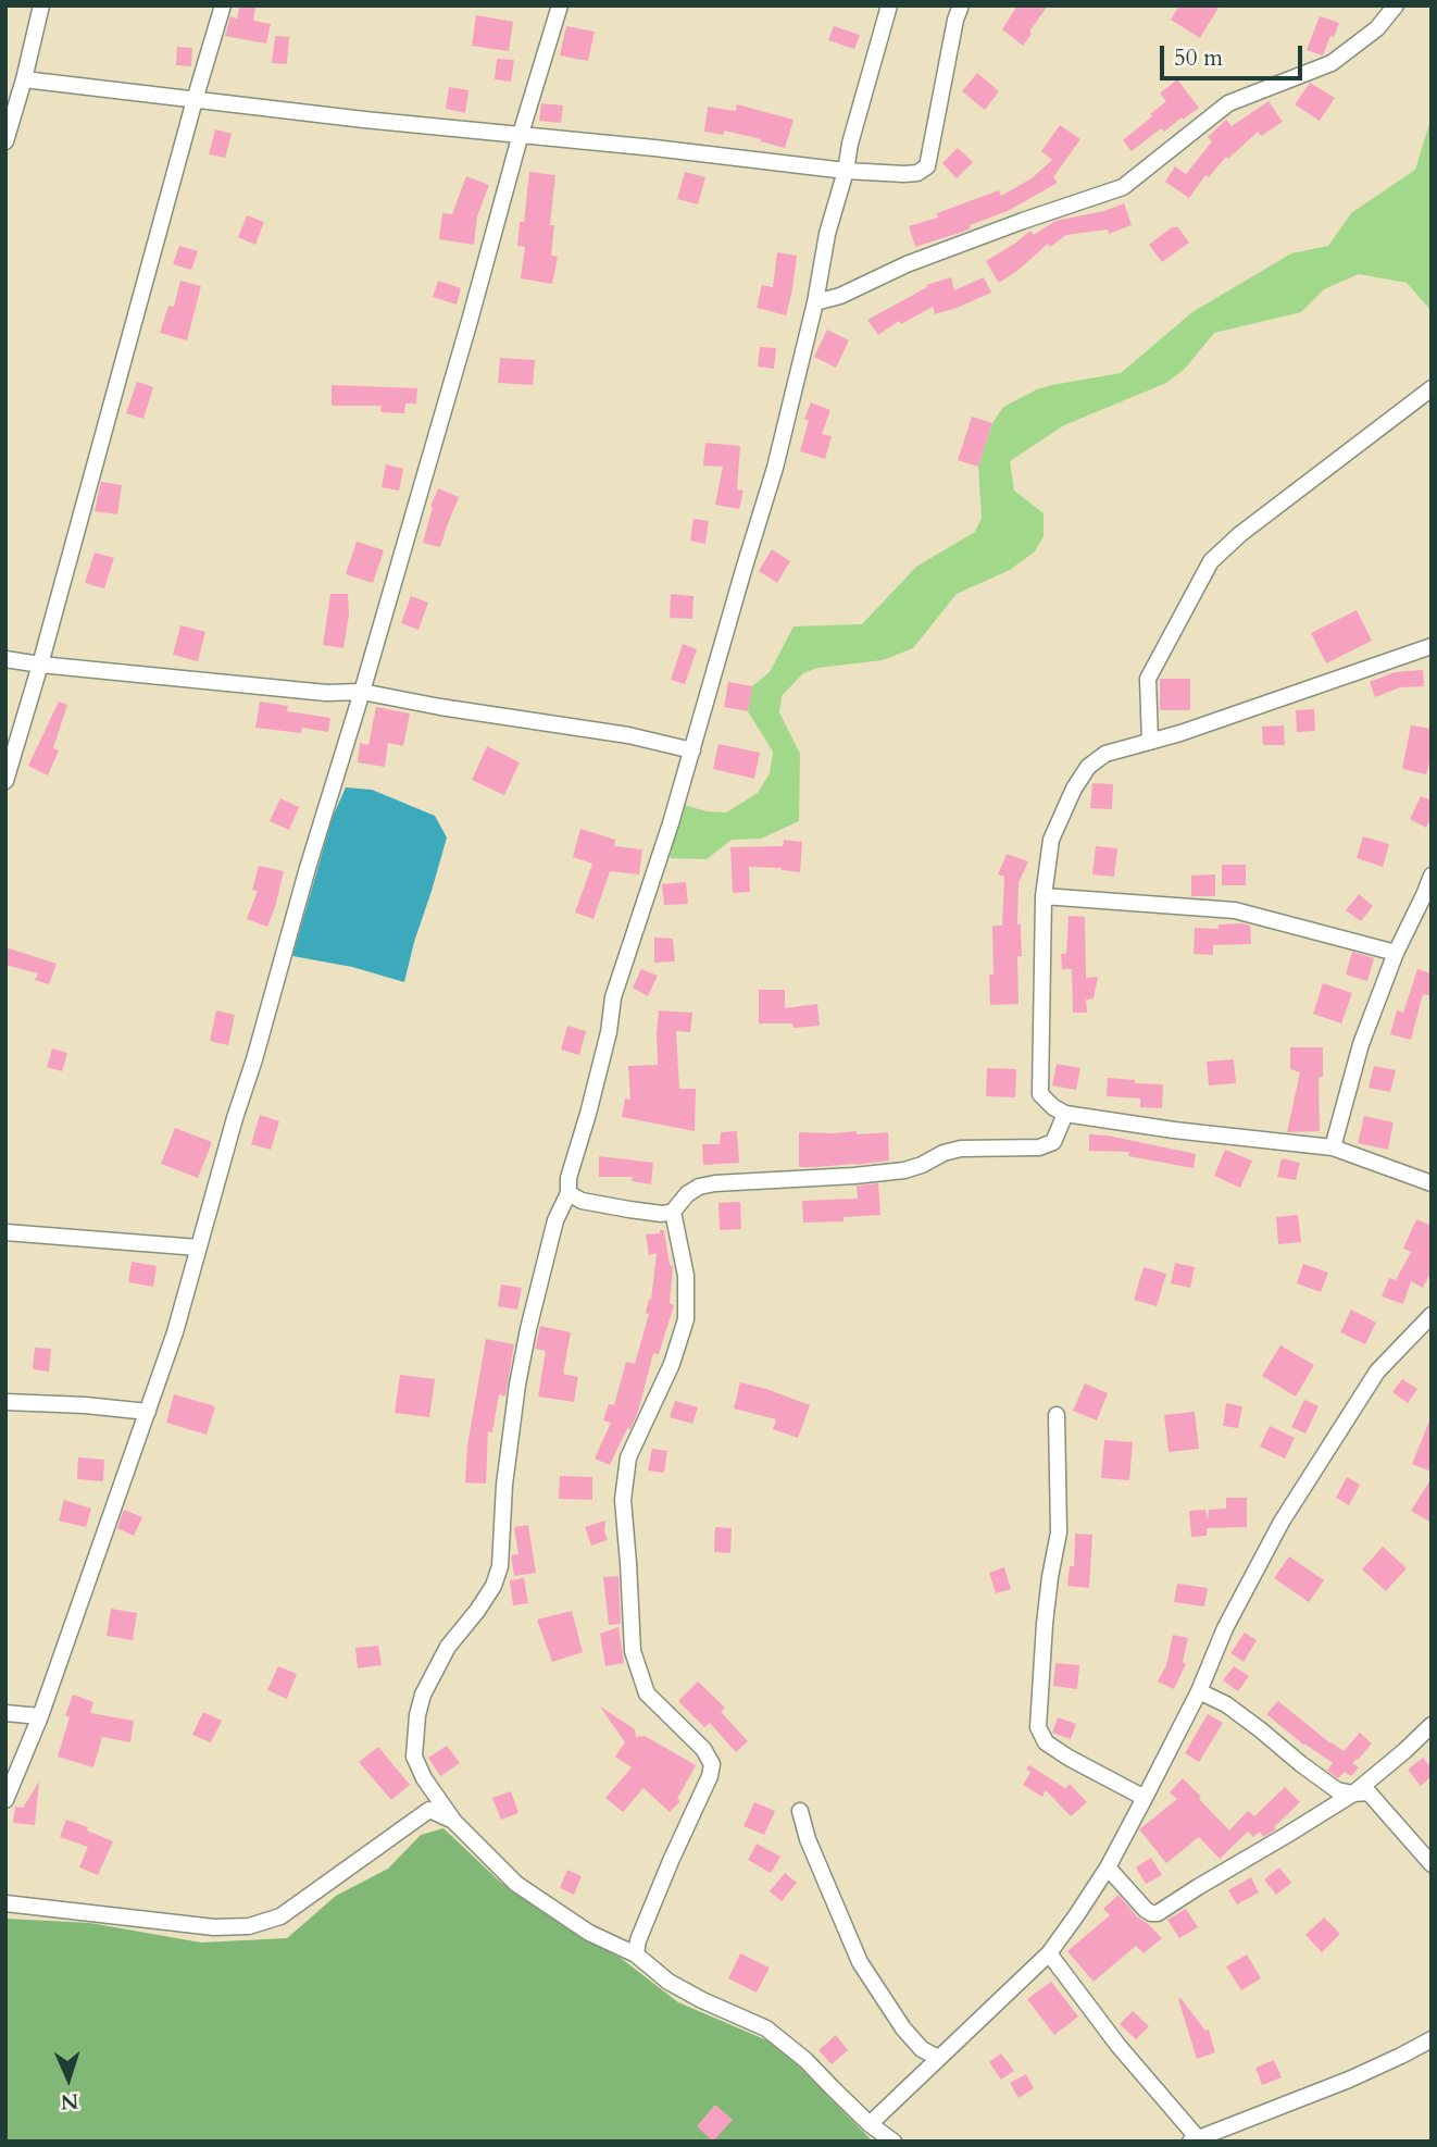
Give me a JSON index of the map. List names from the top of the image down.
{
  "scale_bar": "50 m",
  "north": "bottom"
}
